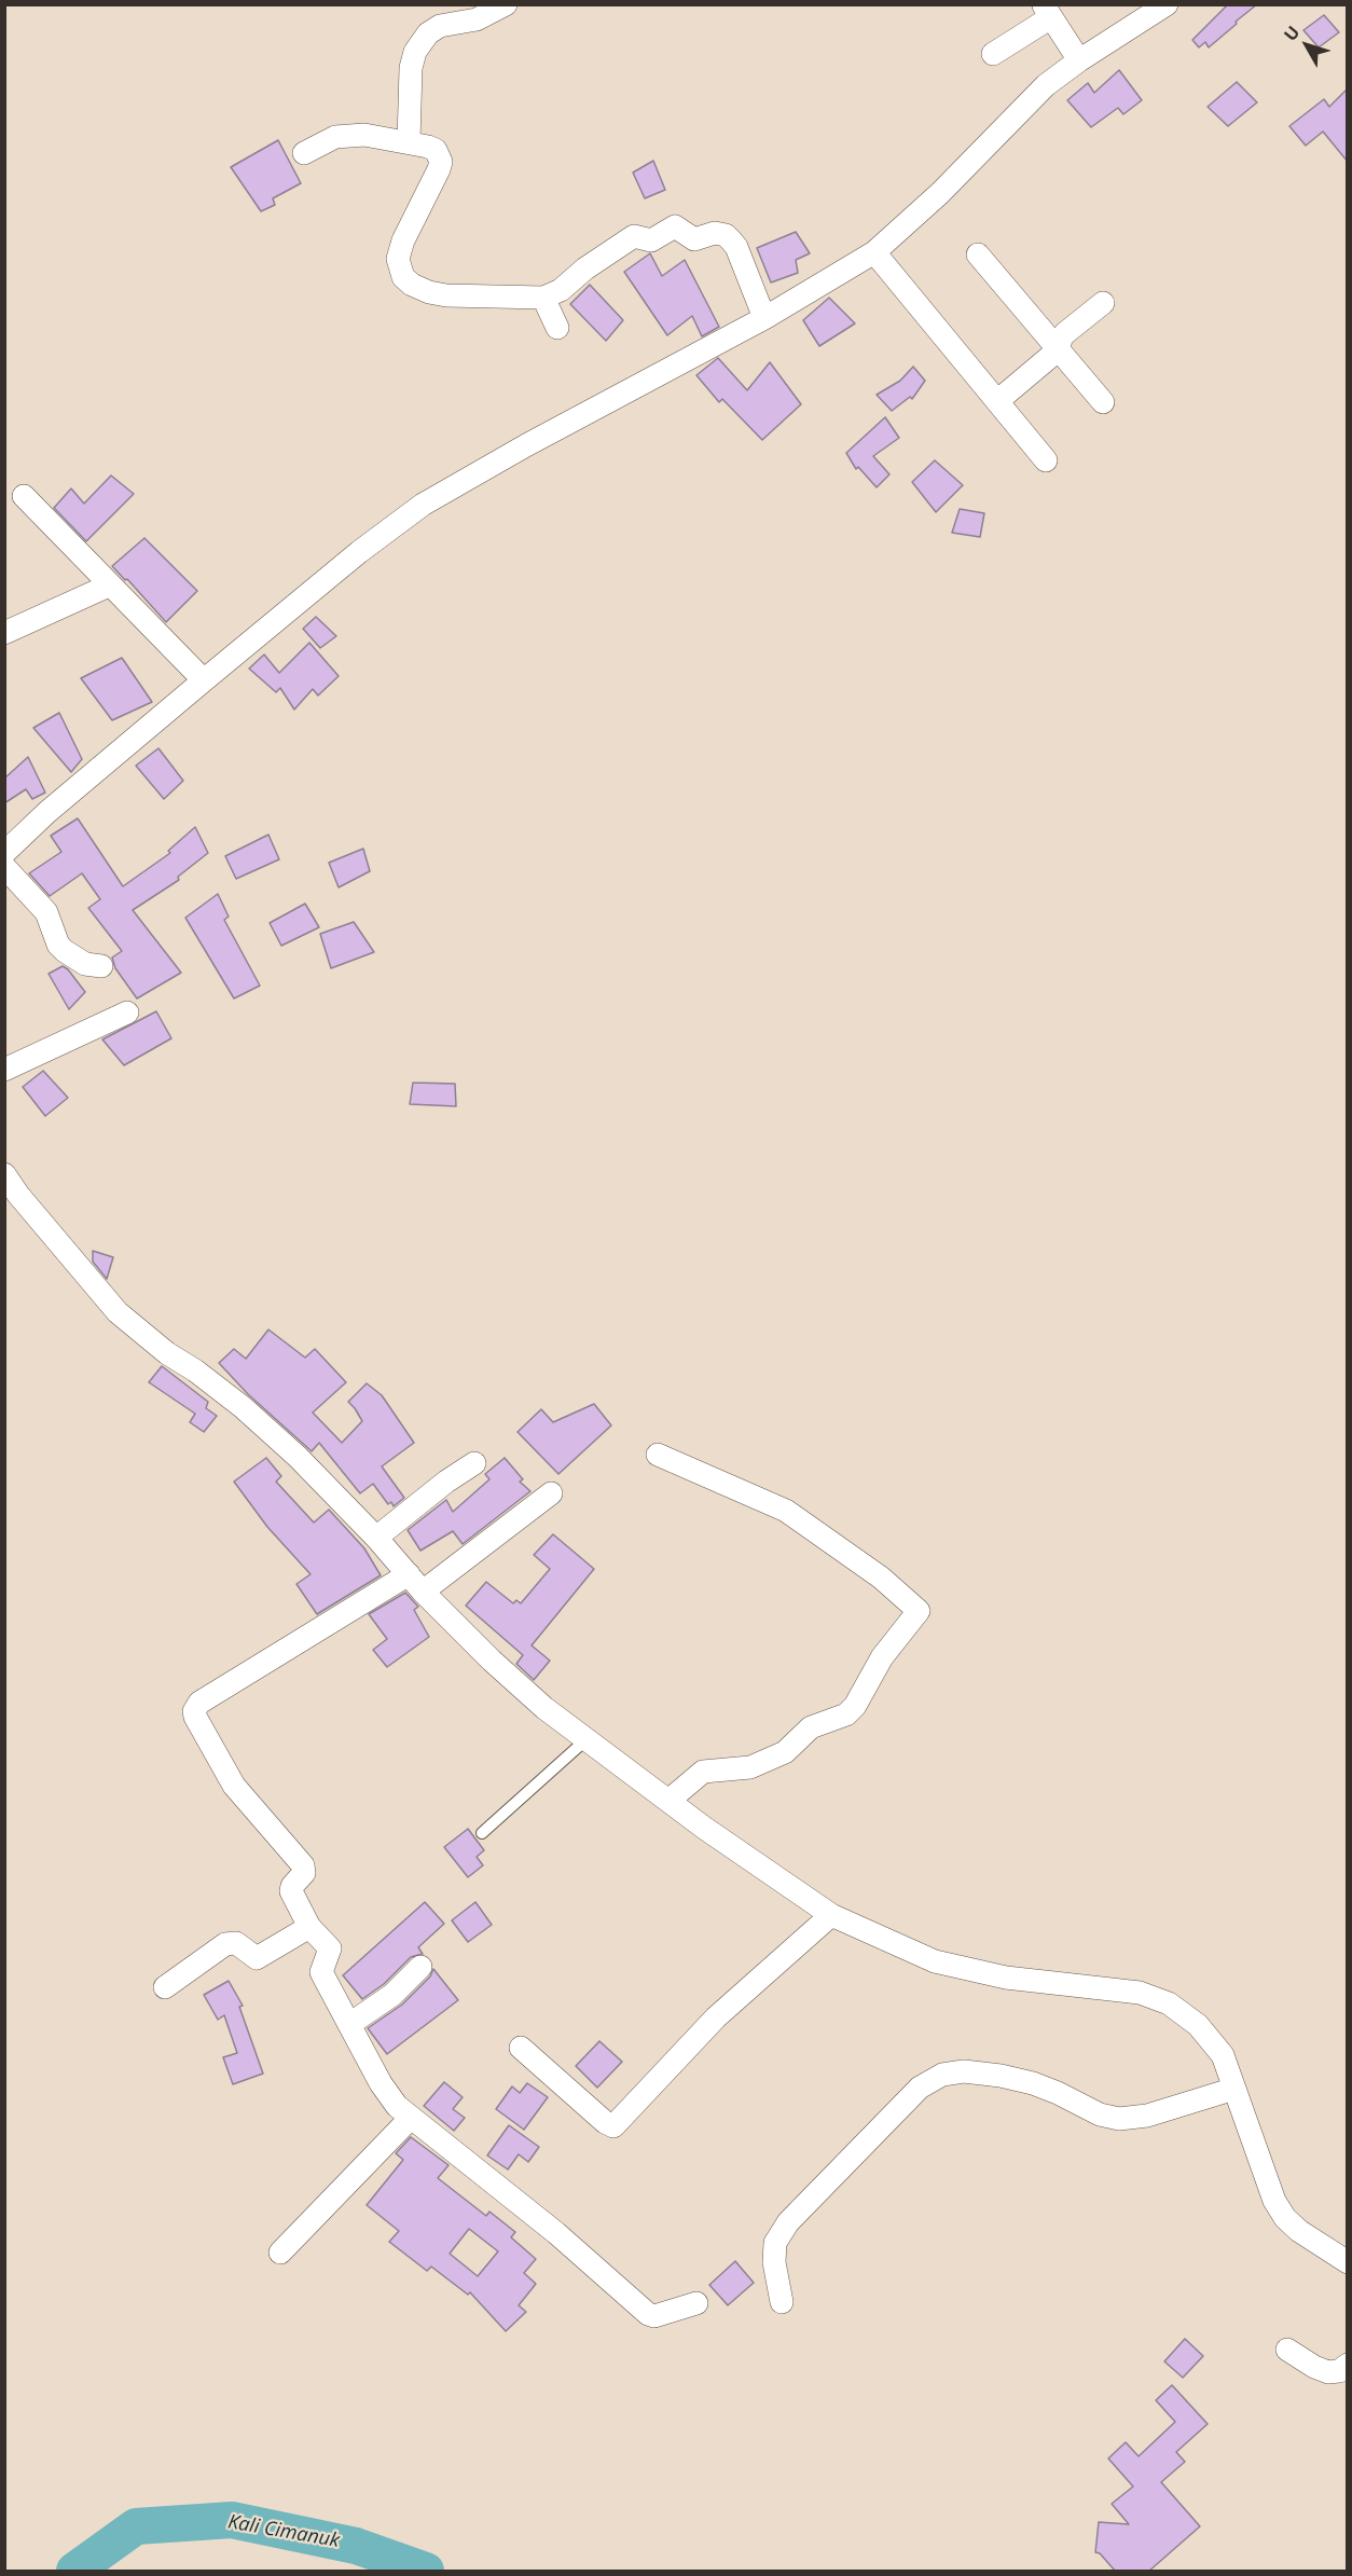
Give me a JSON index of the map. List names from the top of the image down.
{
  "water": ["Kali Cimanuk"],
  "north": "top left"
}
